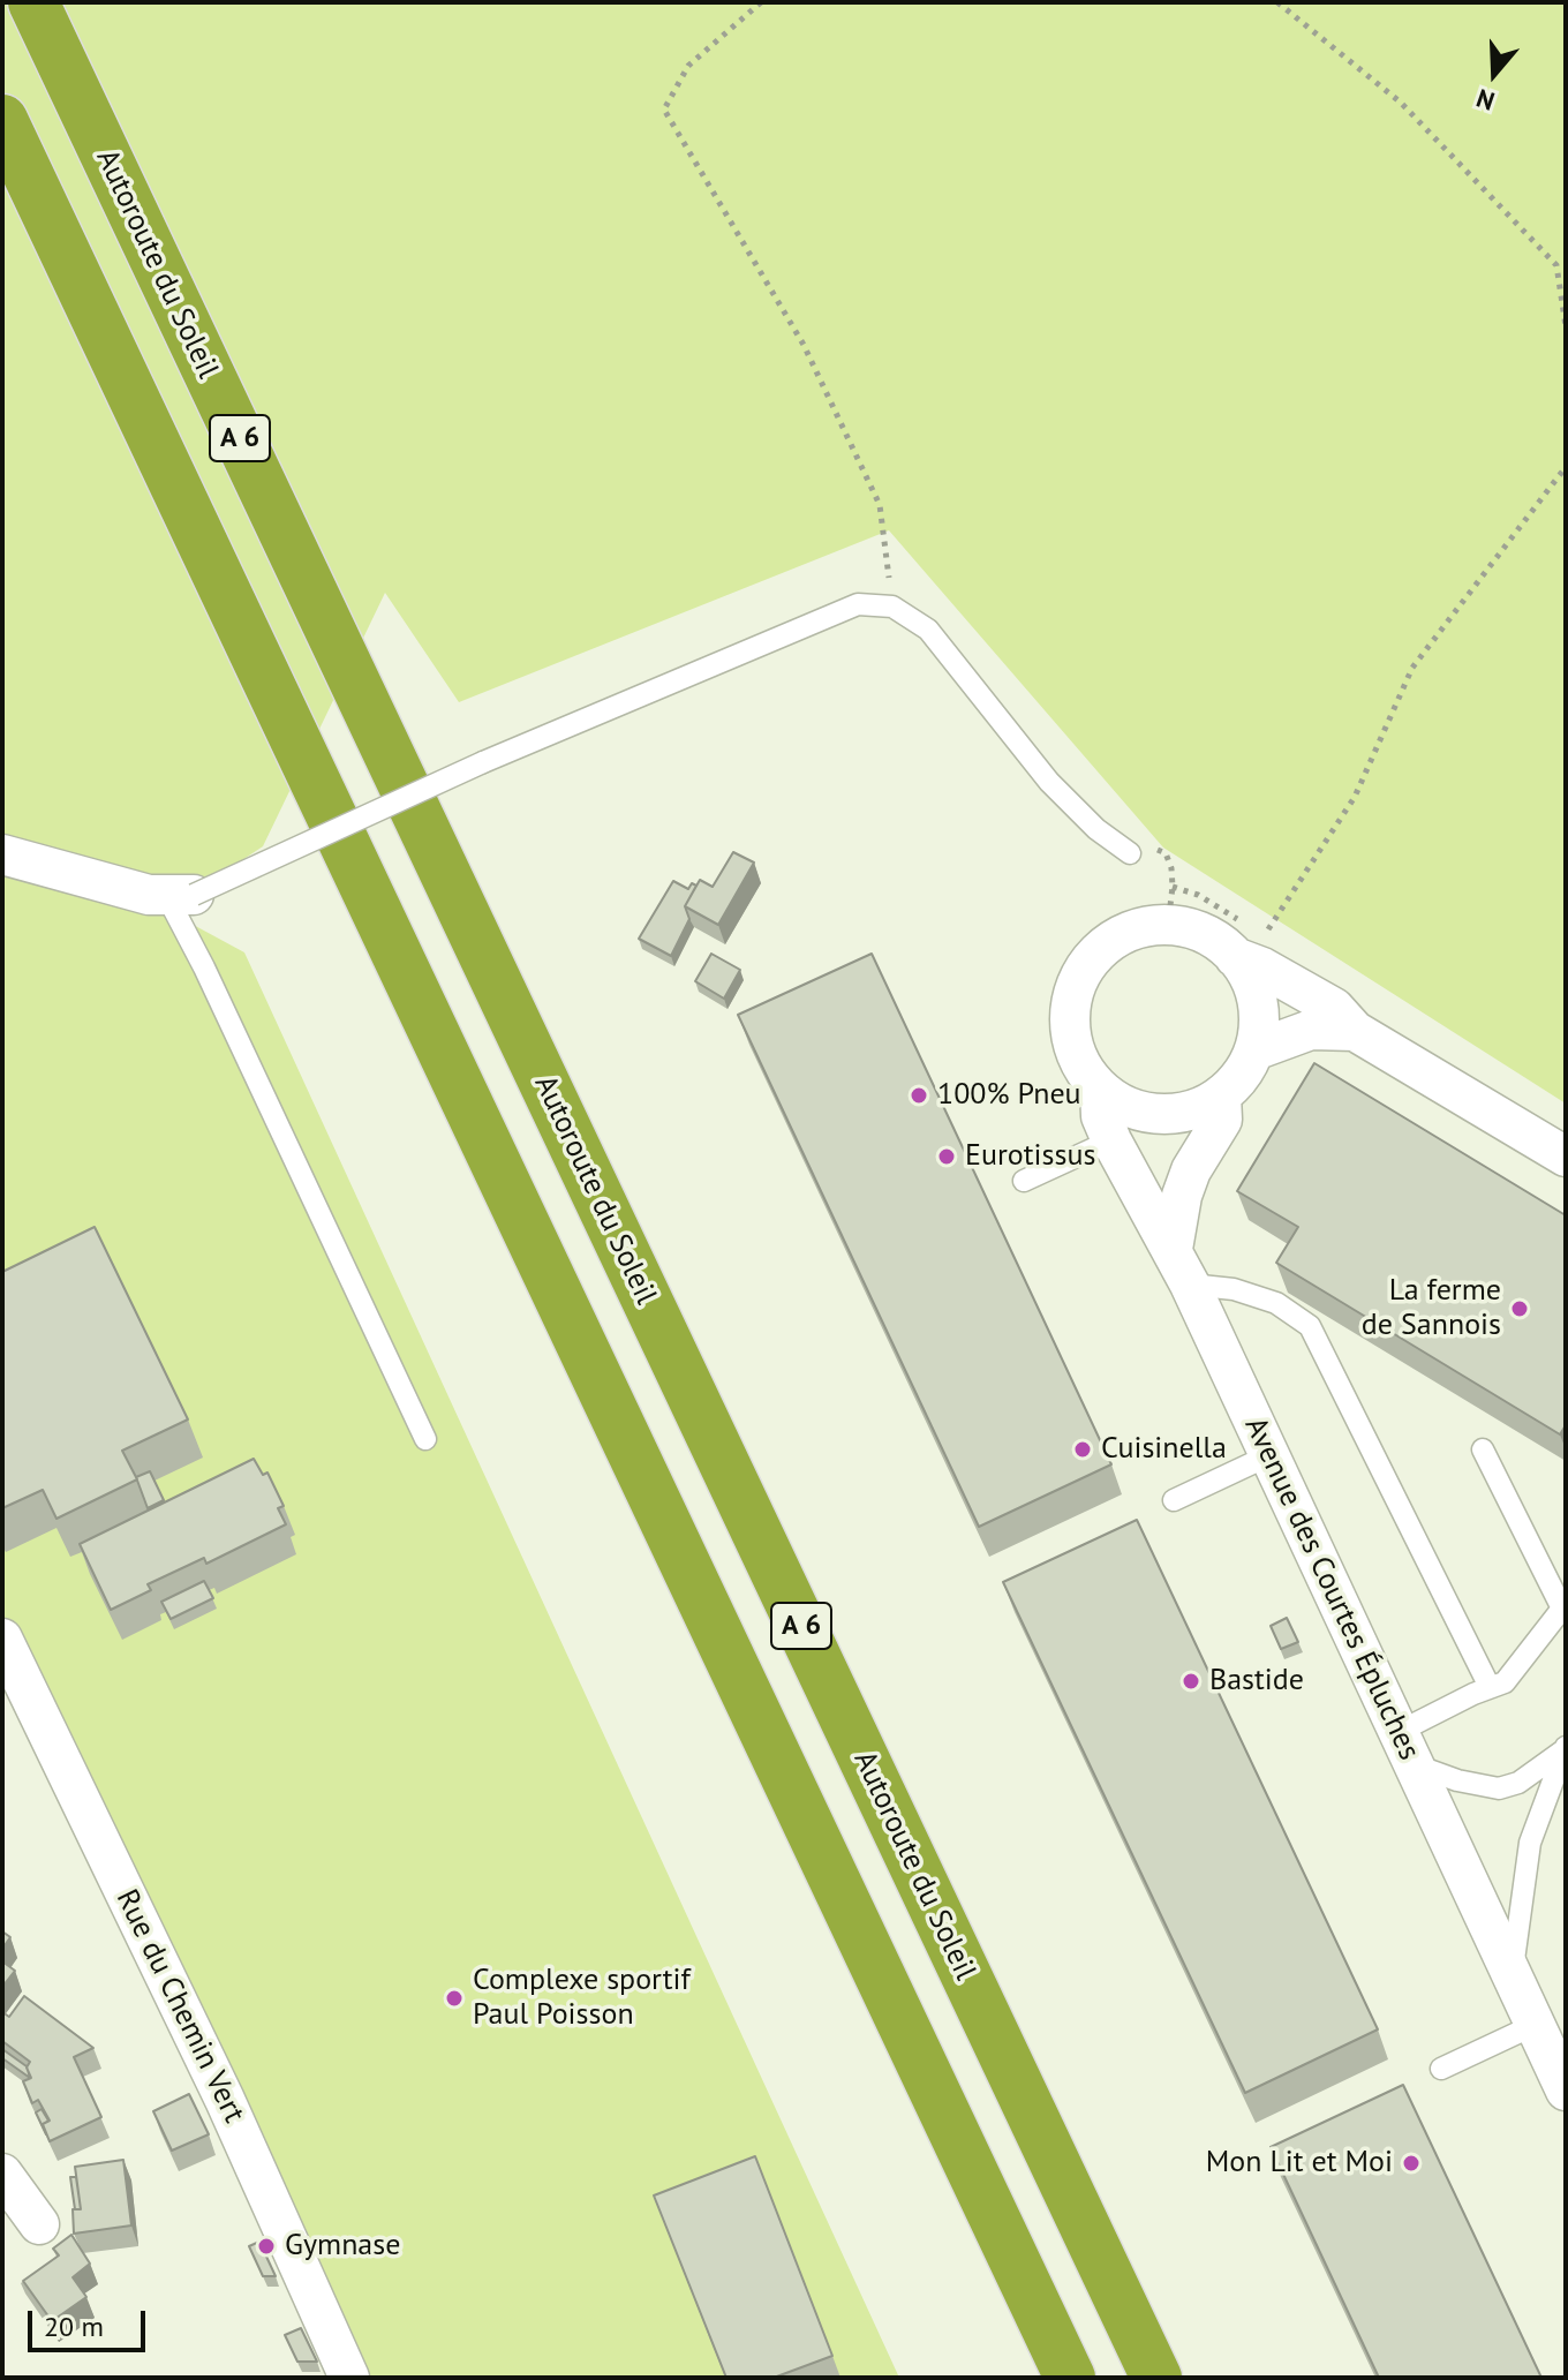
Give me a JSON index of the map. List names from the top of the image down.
{
  "streets": {
    "highway": ["Autoroute du Soleil", "A 6"],
    "street": ["Avenue des Courtes Épluches", "Rue du Chemin Vert"]
  },
  "places": [
    "100% Pneu",
    "Eurotissus",
    "La ferme de Sannois",
    "Cuisinella",
    "Bastide",
    "Complexe sportif Paul Poisson",
    "Mon Lit et Moi",
    "Gymnase"
  ],
  "scale_bar": "20 m",
  "north": "bottom"
}
